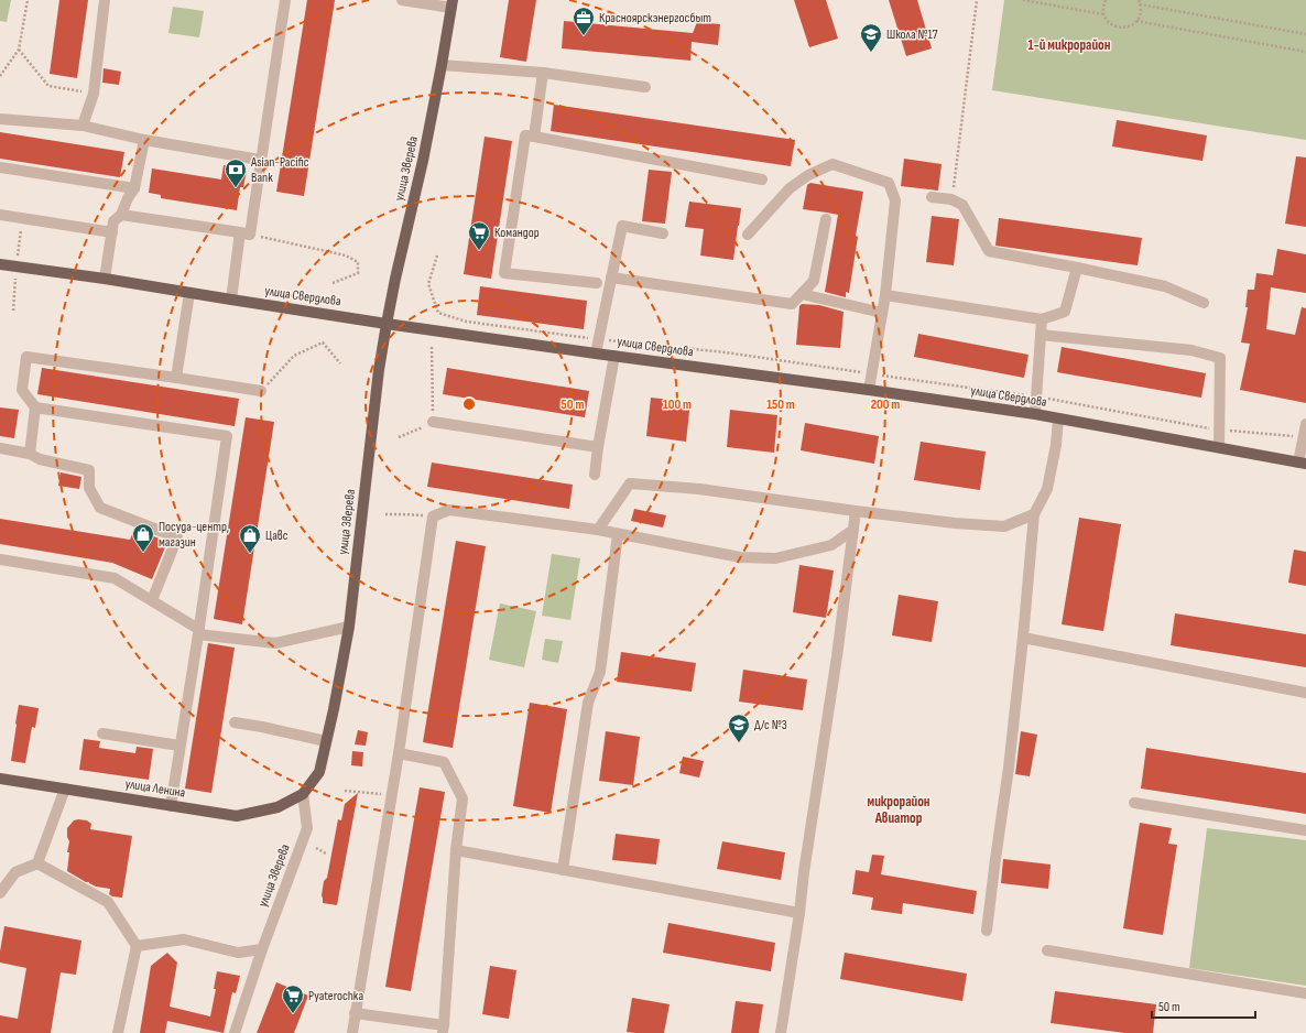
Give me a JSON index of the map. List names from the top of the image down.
{
  "streets": {
    "main road": ["улица Зверева", "улица Свердлова", "улица Ленина"]
  },
  "crossings": [
    ["улица Зверева", "улица Свердлова"],
    ["улица Зверева", "улица Ленина"]
  ],
  "districts": ["1-й микрорайон", "микрорайон Авиатор"],
  "places": {
    "office": ["Красноярскэнергосбыт"],
    "school or university": ["Школа №17", "Д/с №3"],
    "bank": ["Asian-Pacific Bank"],
    "supermarket": ["Командор", "Pyaterochka"],
    "shop": ["Посуда-центр, магазин", "Цавс"]
  },
  "scale_bar": "50 m",
  "rings": [
    "50 m",
    "100 m",
    "150 m",
    "200 m"
  ]
}
